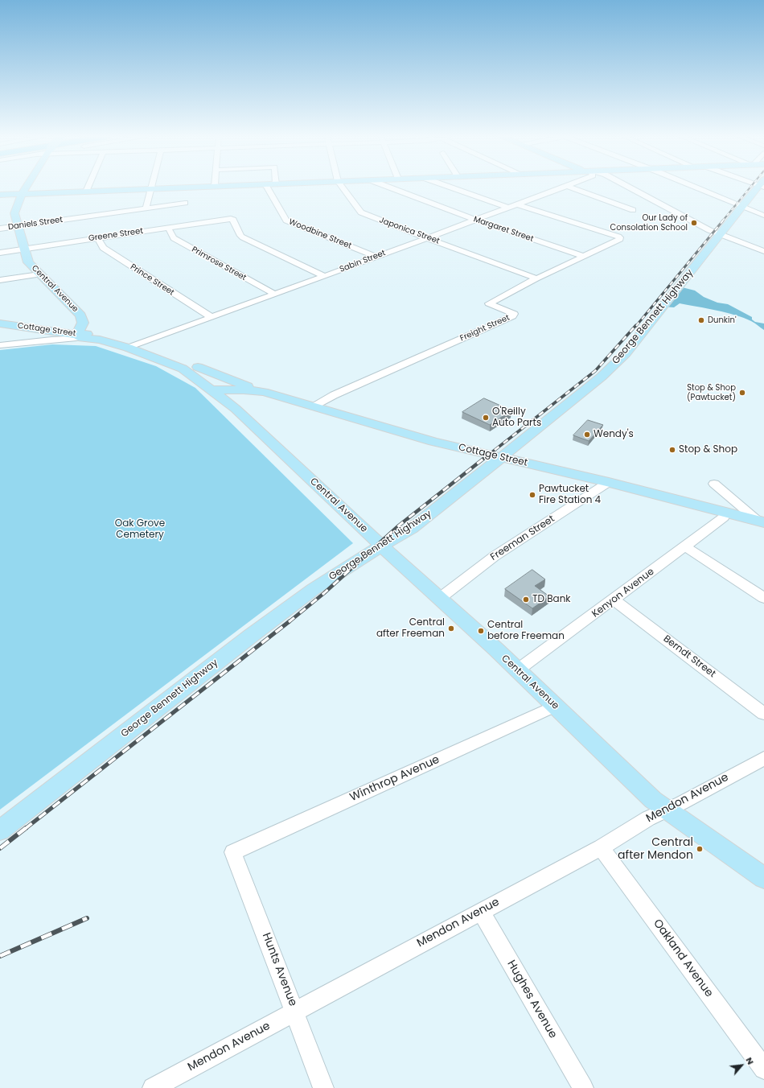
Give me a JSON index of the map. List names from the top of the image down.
{
  "streets": {
    "main road": ["Central Avenue", "George Bennett Highway", "Cottage Street"],
    "street": [
      "Daniels Street",
      "Margaret Street",
      "Japonica Street",
      "Woodbine Street",
      "Greene Street",
      "Sabin Street",
      "Primrose Street",
      "Prince Street",
      "Freight Street",
      "Freeman Street",
      "Kenyon Avenue",
      "Berndt Street",
      "Winthrop Avenue",
      "Mendon Avenue",
      "Oakland Avenue",
      "Hunts Avenue",
      "Hughes Avenue"
    ]
  },
  "crossings": [
    ["Daniels Street", "Central Avenue"],
    ["Margaret Street", "Sabin Street"],
    ["Margaret Street", "Freight Street"],
    ["Japonica Street", "Sabin Street"],
    ["Japonica Street", "Freight Street"],
    ["Woodbine Street", "Sabin Street"],
    ["Greene Street", "Sabin Street"],
    ["Greene Street", "Primrose Street"],
    ["Greene Street", "Prince Street"],
    ["Greene Street", "Central Avenue"],
    ["Sabin Street", "Primrose Street"],
    ["Sabin Street", "Prince Street"],
    ["Sabin Street", "Central Avenue"],
    ["Sabin Street", "Freight Street"],
    ["Central Avenue", "George Bennett Highway"],
    ["Central Avenue", "Cottage Street"],
    ["Central Avenue", "Freeman Street"],
    ["Central Avenue", "Kenyon Avenue"],
    ["Central Avenue", "Winthrop Avenue"],
    ["Central Avenue", "Mendon Avenue"],
    ["George Bennett Highway", "Cottage Street"],
    ["Freight Street", "Cottage Street"],
    ["Cottage Street", "Freeman Street"],
    ["Cottage Street", "Kenyon Avenue"],
    ["Kenyon Avenue", "Berndt Street"],
    ["Winthrop Avenue", "Hunts Avenue"],
    ["Mendon Avenue", "Oakland Avenue"],
    ["Mendon Avenue", "Hunts Avenue"],
    ["Mendon Avenue", "Hughes Avenue"]
  ],
  "parks": ["Oak Grove Cemetery"],
  "places": [
    "Our Lady of Consolation School",
    "Dunkin'",
    "Stop & Shop (Pawtucket)",
    "O'Reilly Auto Parts",
    "Wendy's",
    "Stop & Shop",
    "Pawtucket Fire Station 4",
    "TD Bank",
    "Central after Freeman",
    "Central before Freeman",
    "Central after Mendon"
  ],
  "north": "top right"
}
